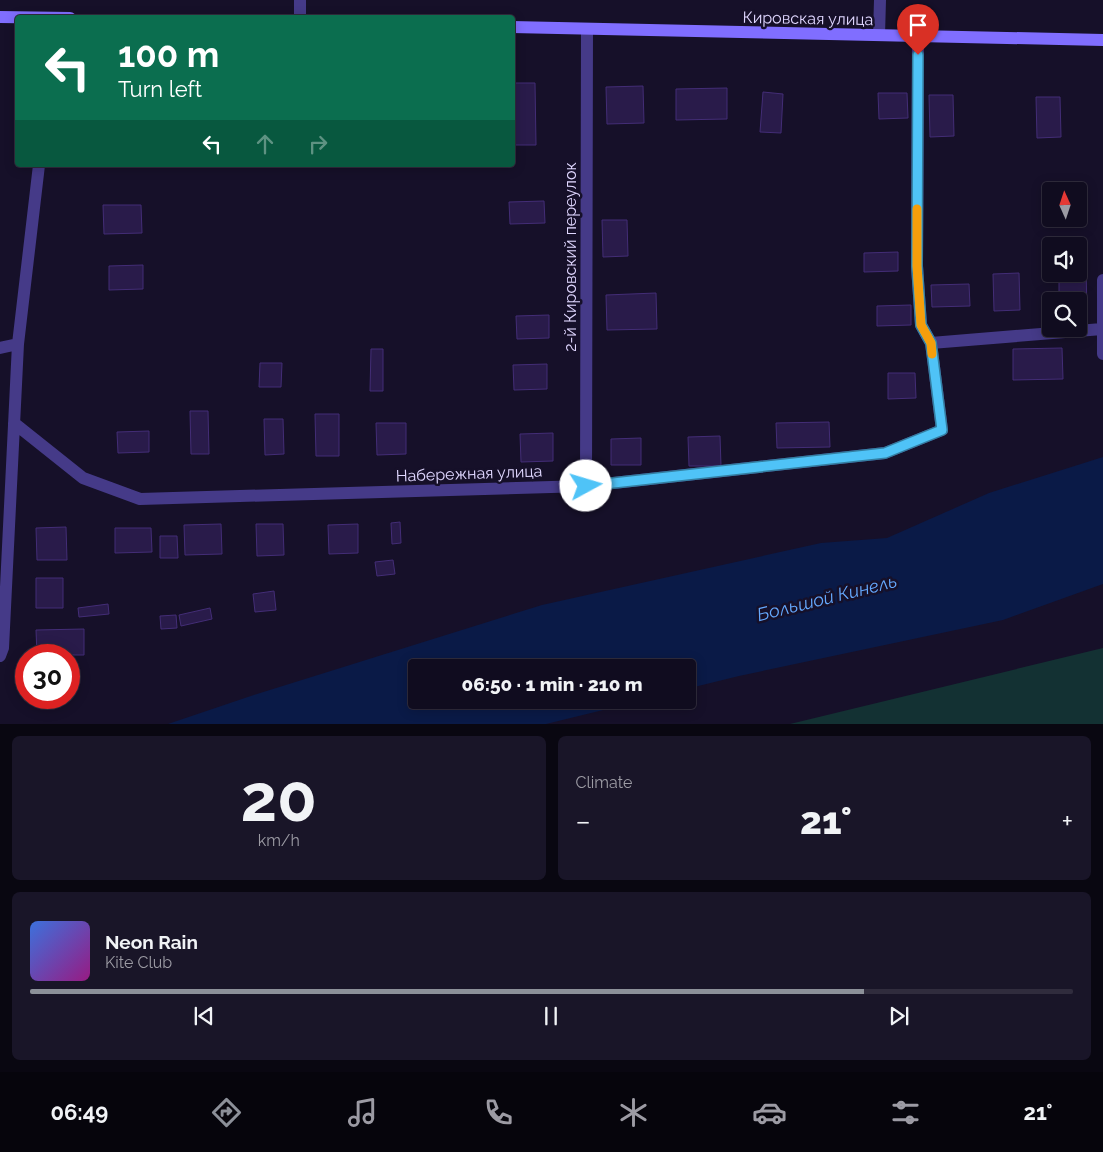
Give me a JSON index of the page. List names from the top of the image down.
{
  "streets": {
    "main road": ["Кировская улица"],
    "street": ["2-й Кировский переулок", "Набережная улица"]
  },
  "crossings": [
    ["Кировская улица", "2-й Кировский переулок"],
    ["2-й Кировский переулок", "Набережная улица"]
  ],
  "water": ["Большой Кинель"],
  "north": "top",
  "page": {
    "turn": ["100 m", "Turn left"],
    "limit": "30",
    "trip": "06:50 · 1 min · 210 m",
    "tile": [
      ["20", "km/h"],
      "Climate"
    ],
    "heat": ["−", "21°", "+"],
    "song": ["Neon Rain", "Kite Club"],
    "tabs": ["06:49", "21°"]
  }
}
